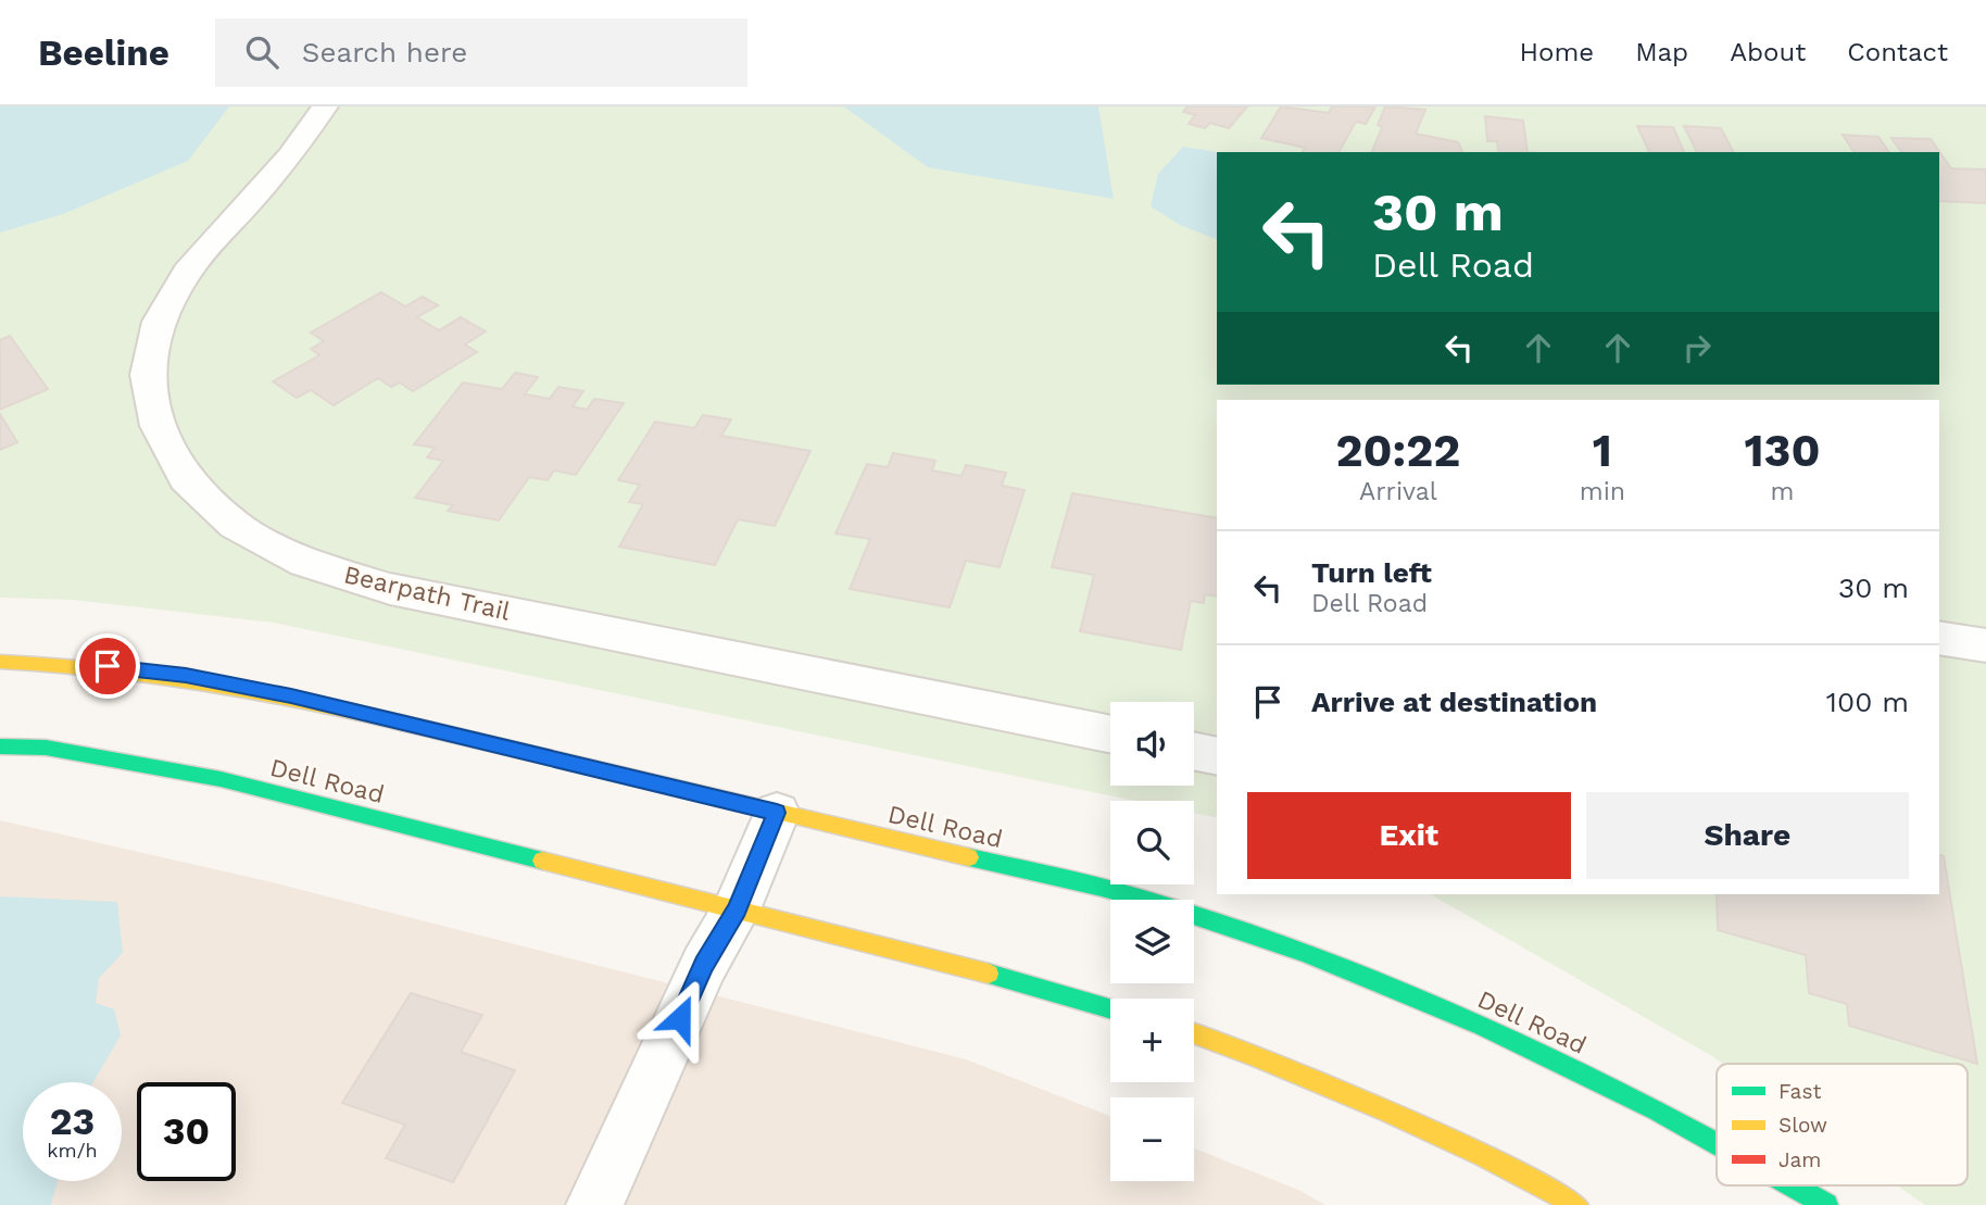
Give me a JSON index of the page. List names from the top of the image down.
{
  "streets": {
    "main road": ["Dell Road"],
    "street": ["Bearpath Trail"]
  },
  "legend": ["Fast", "Slow", "Jam"],
  "page": {
    "header": "Beeline",
    "search": "Search here",
    "nav": [
      "Home",
      "Map",
      "About",
      "Contact"
    ],
    "turn": ["30 m", "Dell Road"],
    "eta": [
      "20:22",
      "Arrival",
      "1",
      "min",
      "130",
      "m"
    ],
    "list": [
      {
        "name": "Turn left",
        "note": "Dell Road",
        "value": "30 m"
      },
      {
        "name": "Arrive at destination",
        "value": "100 m"
      }
    ],
    "map_buttons": ["+", "−"],
    "buttons": ["Exit", "Share"],
    "speed": "23 km/h",
    "limit": "30"
  }
}
